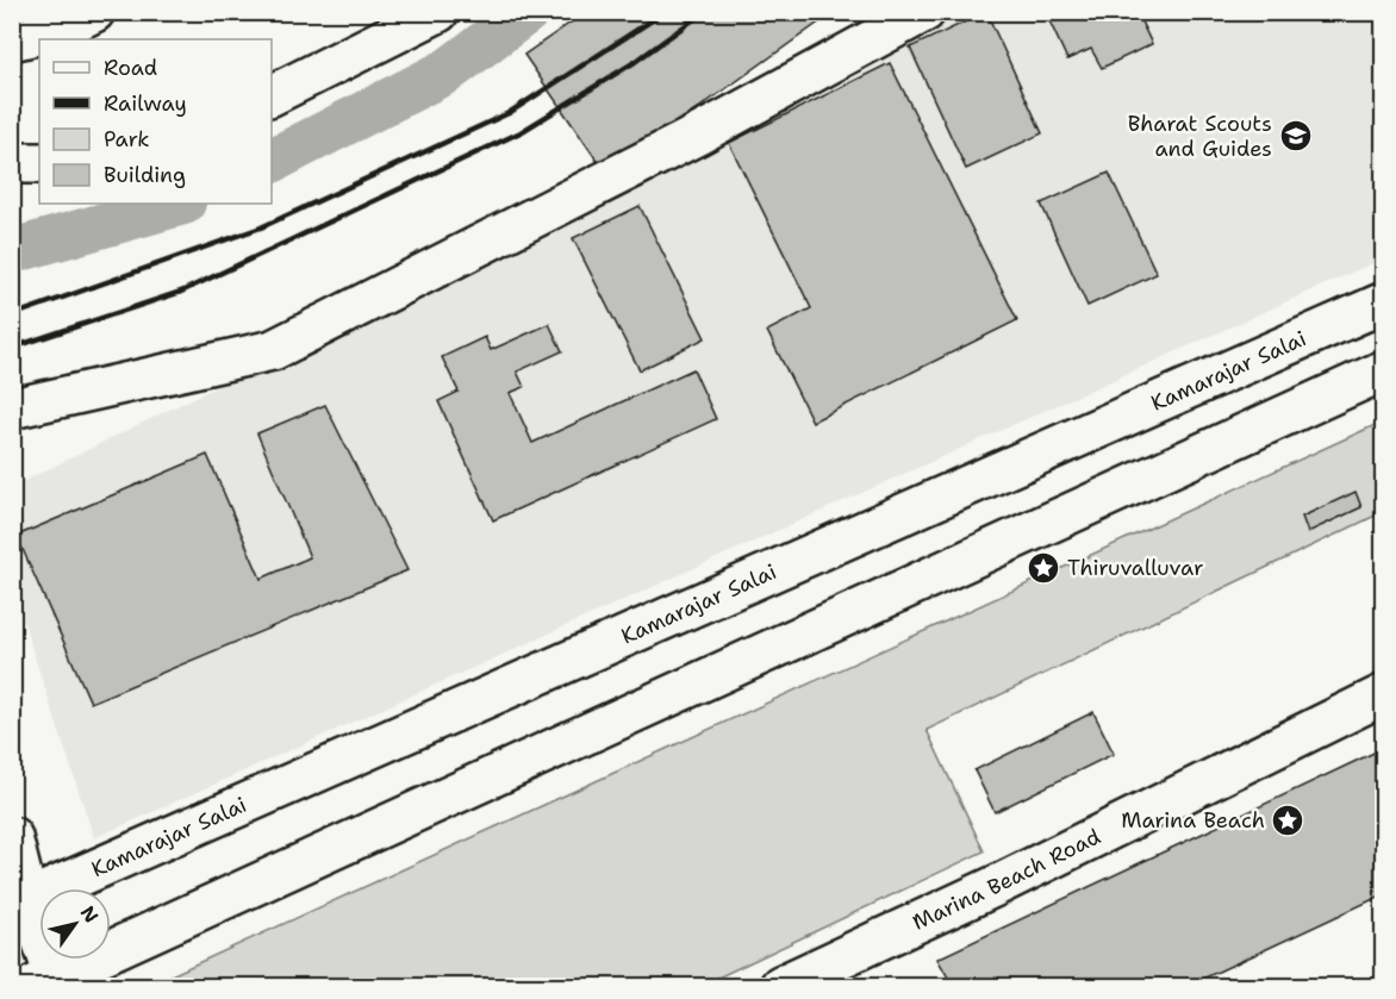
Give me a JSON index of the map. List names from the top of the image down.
{
  "streets": {
    "main road": ["Kamarajar Salai", "Marina Beach Road"]
  },
  "places": {
    "school or university": ["Bharat Scouts and Guides"],
    "place": ["Thiruvalluvar", "Marina Beach"]
  },
  "legend": [
    "Road",
    "Railway",
    "Park",
    "Building"
  ],
  "north": "top right"
}
